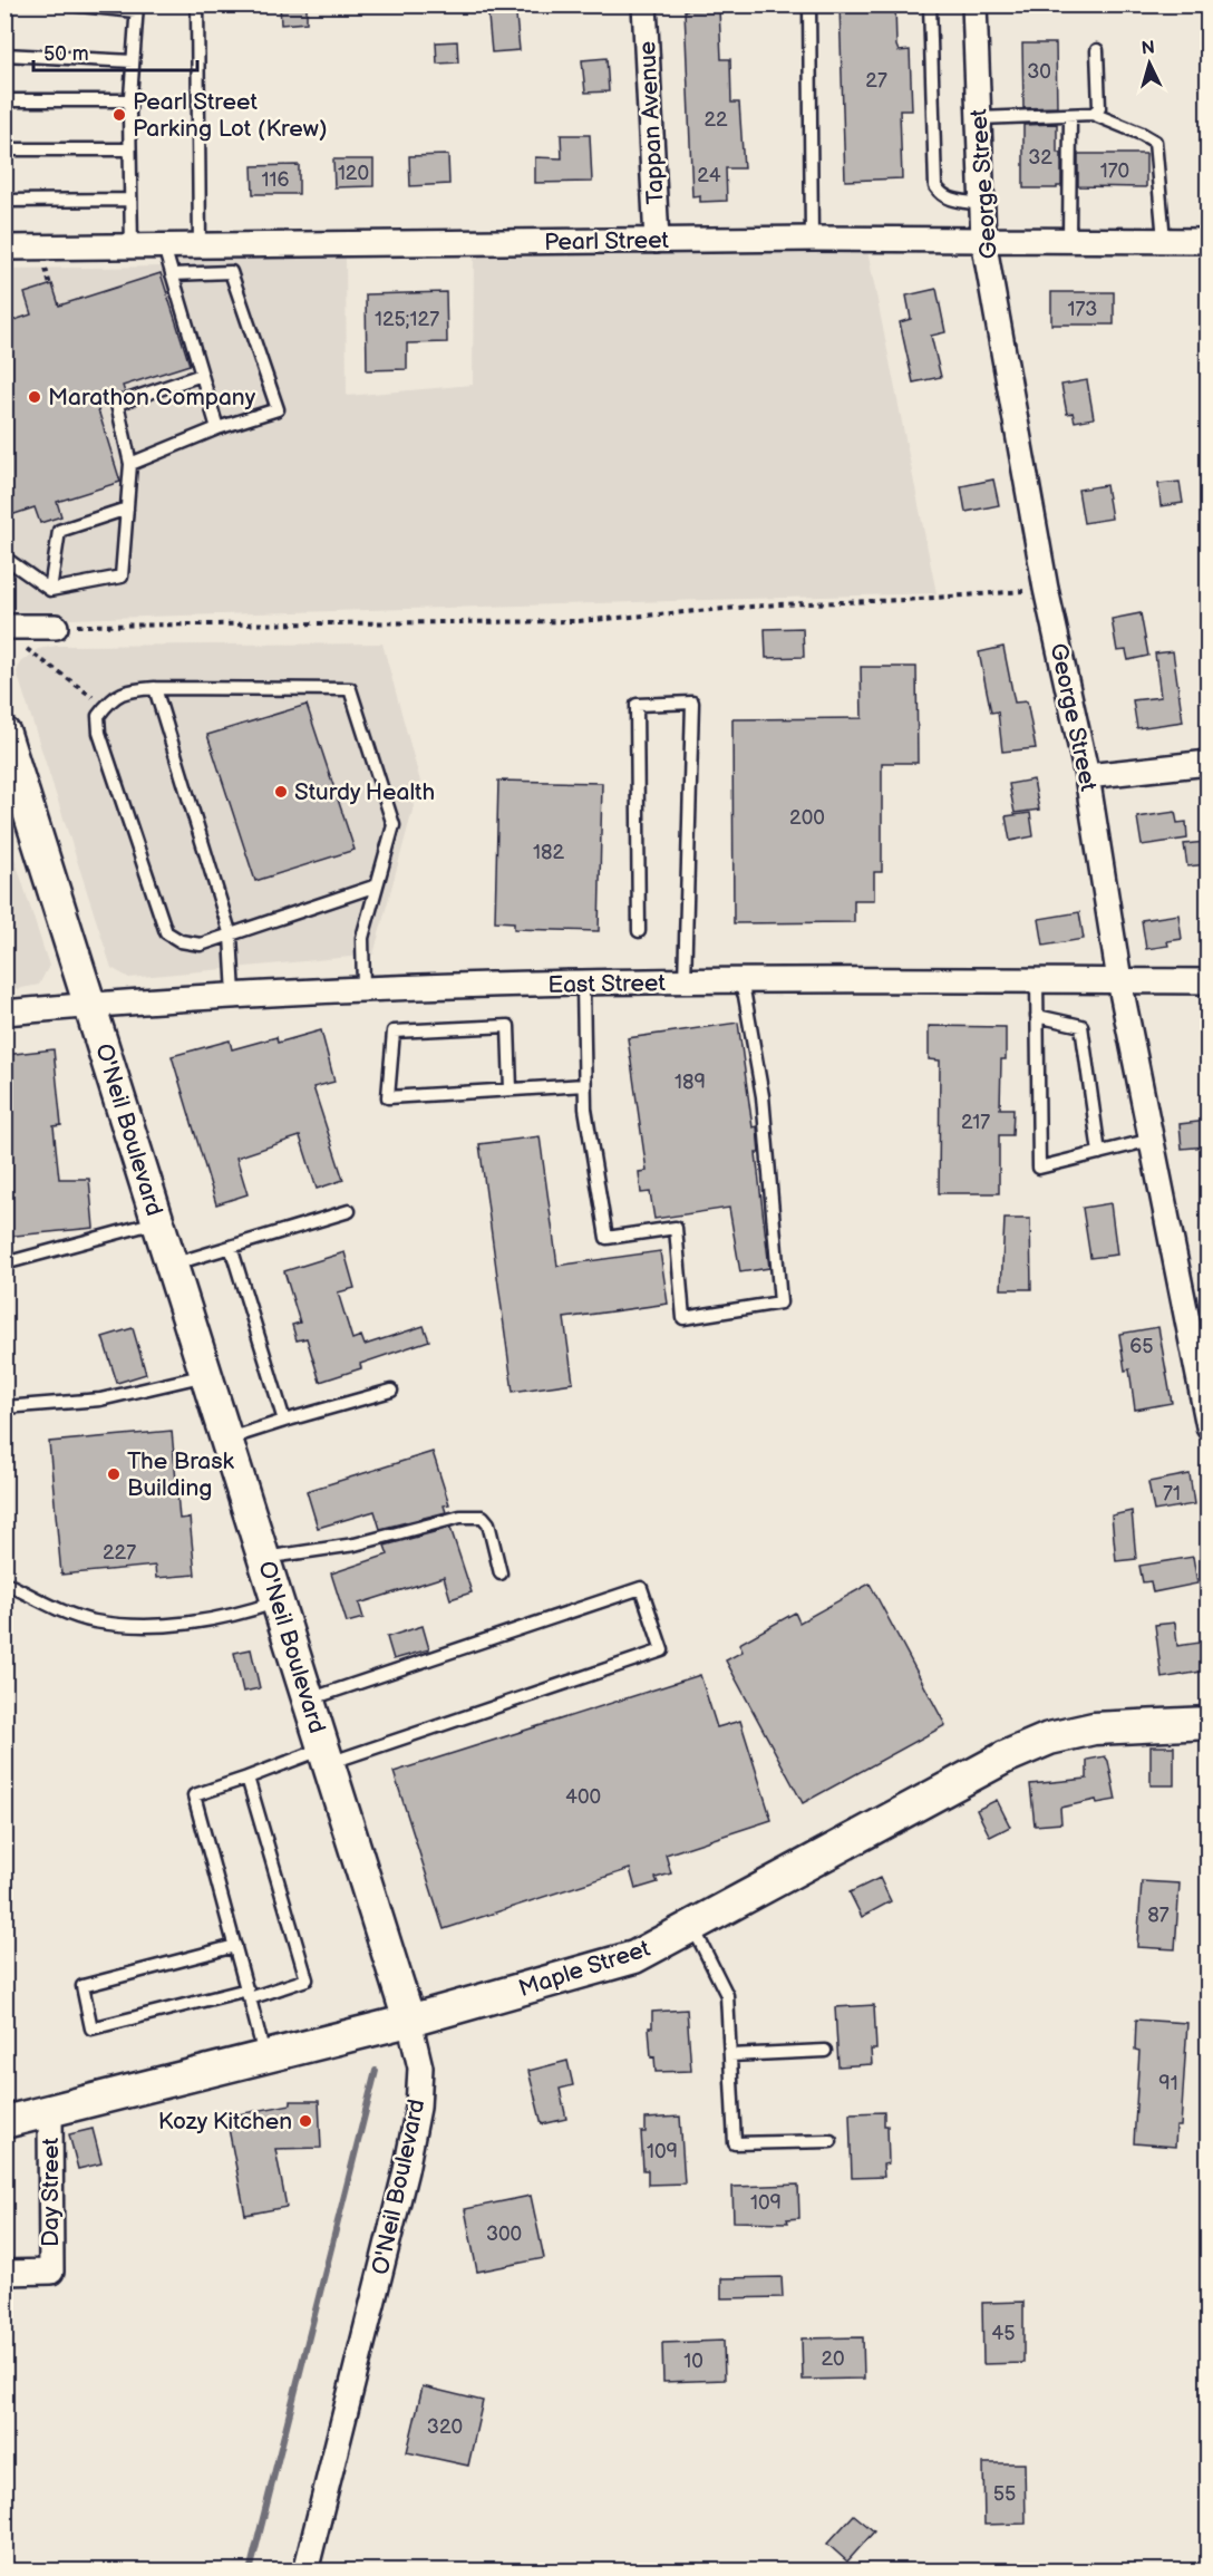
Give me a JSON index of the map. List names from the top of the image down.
{
  "streets": {
    "main road": ["O'Neil Boulevard", "Maple Street"],
    "street": [
      "Tappan Avenue",
      "George Street",
      "Pearl Street",
      "East Street",
      "Day Street"
    ]
  },
  "crossings": [
    ["Tappan Avenue", "Pearl Street"],
    ["George Street", "Pearl Street"],
    ["George Street", "East Street"],
    ["East Street", "O'Neil Boulevard"],
    ["O'Neil Boulevard", "Maple Street"],
    ["Maple Street", "Day Street"]
  ],
  "places": [
    "Pearl Street Parking Lot (Krew)",
    "Marathon Company",
    "Sturdy Health",
    "The Brask Building",
    "Kozy Kitchen"
  ],
  "house_numbers": [
    "30",
    "27",
    "22",
    "32",
    "170",
    "120",
    "24",
    "116",
    "173",
    "125;127",
    "200",
    "182",
    "189",
    "217",
    "65",
    "71",
    "227",
    "400",
    "87",
    "91",
    "109",
    "109",
    "300",
    "45",
    "20",
    "10",
    "320",
    "55"
  ],
  "scale_bar": "50 m",
  "north": "top"
}
